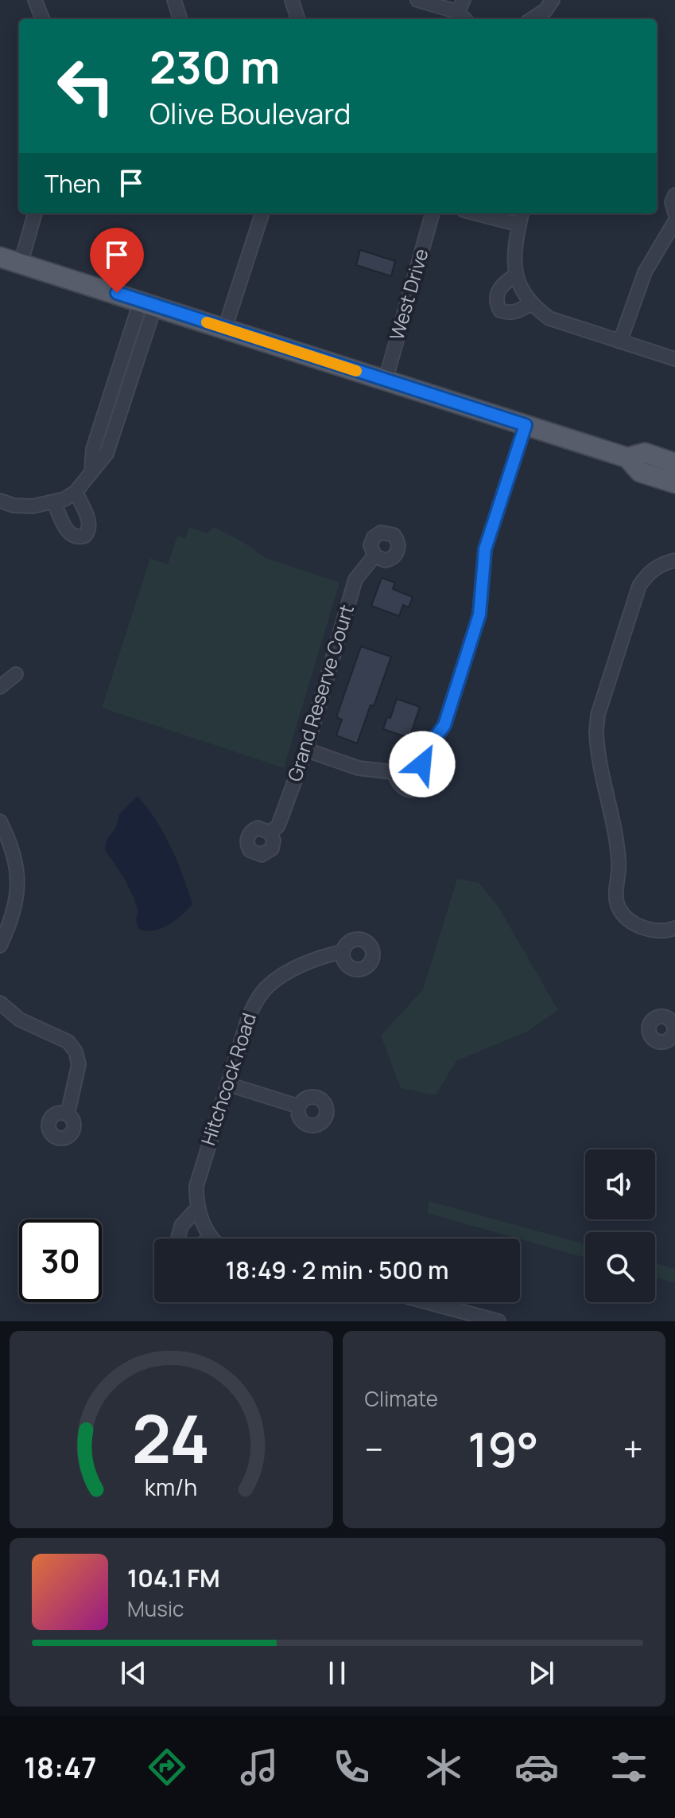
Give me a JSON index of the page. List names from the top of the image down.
{
  "streets": {
    "street": ["West Drive", "Grand Reserve Court", "Hitchcock Road"]
  },
  "page": {
    "turn": ["230 m", "Olive Boulevard"],
    "then": "Then",
    "limit": "30",
    "trip": "18:49 · 2 min · 500 m",
    "tile": "Climate",
    "heat": ["−", "19°", "+"],
    "song": ["104.1 FM", "Music"],
    "tabs": "18:47",
    "gauge": ["24", "km/h"]
  }
}
